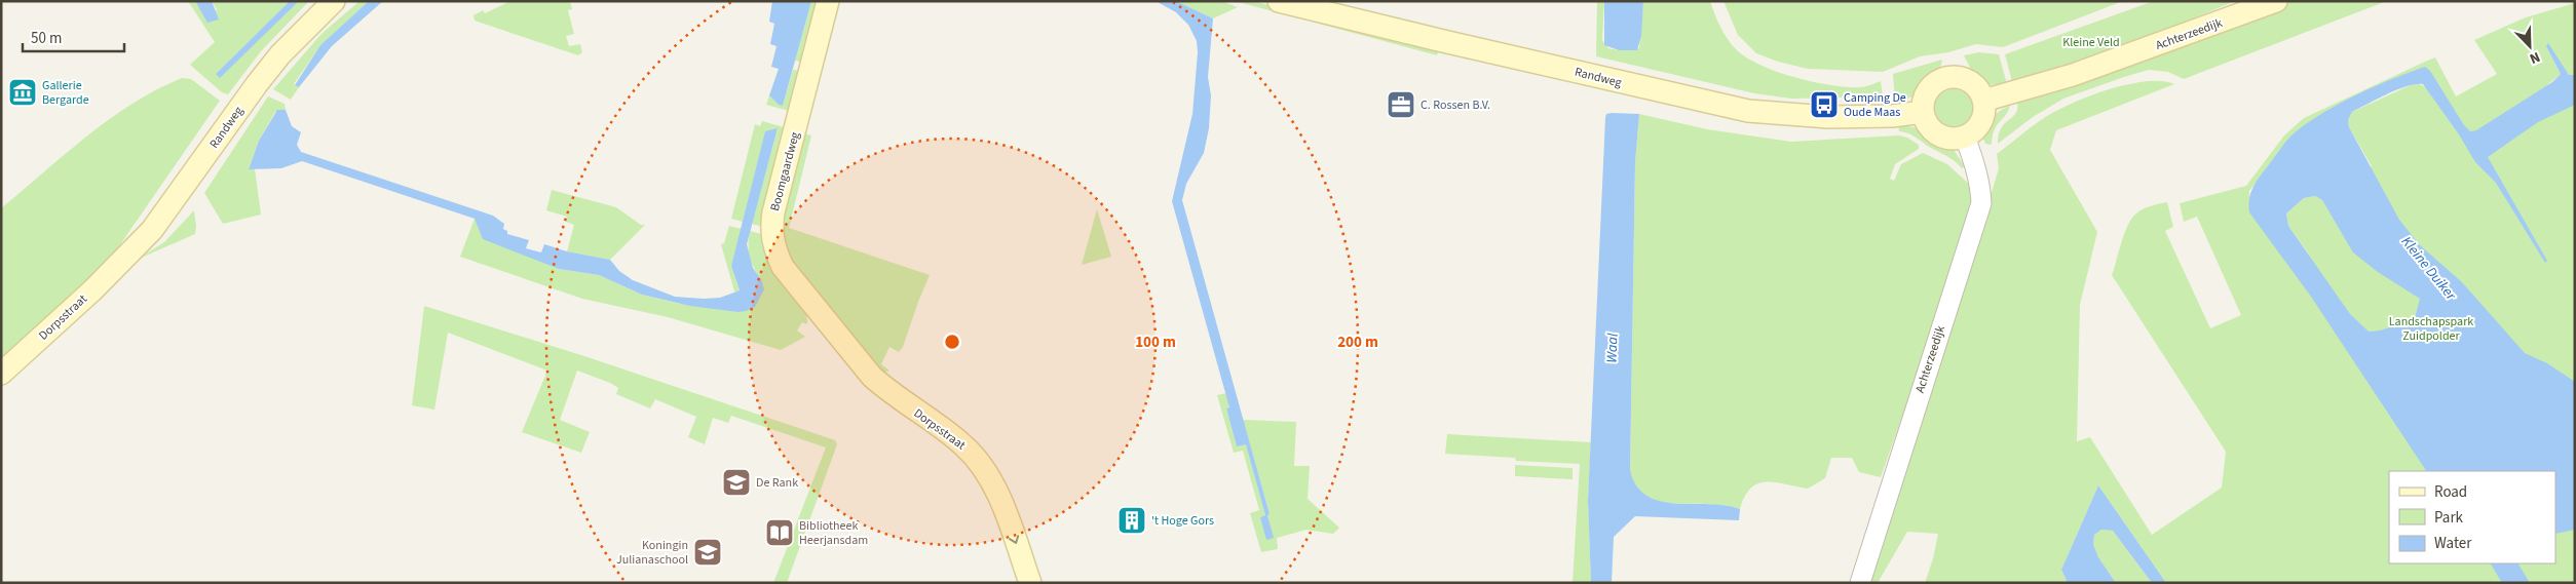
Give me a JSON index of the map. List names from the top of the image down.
{
  "streets": {
    "main road": [
      "Achterzeedijk",
      "Randweg",
      "Boomgaardweg",
      "Dorpsstraat"
    ]
  },
  "crossings": [
    ["Achterzeedijk", "Randweg"],
    ["Randweg", "Dorpsstraat"],
    ["Boomgaardweg", "Dorpsstraat"]
  ],
  "one_way": ["Dorpsstraat"],
  "water": ["Kleine Duiker", "Waal"],
  "parks": ["Kleine Veld", "Landschapspark Zuidpolder"],
  "places": {
    "museum": ["Gallerie Bergarde"],
    "office": ["C. Rossen B.V."],
    "bus stop": ["Camping De Oude Maas"],
    "school or university": ["De Rank", "Koningin Julianaschool"],
    "building": ["'t Hoge Gors"],
    "library": ["Bibliotheek Heerjansdam"]
  },
  "legend": ["Road", "Park", "Water"],
  "scale_bar": "50 m",
  "north": "bottom right",
  "rings": ["100 m", "200 m"]
}
